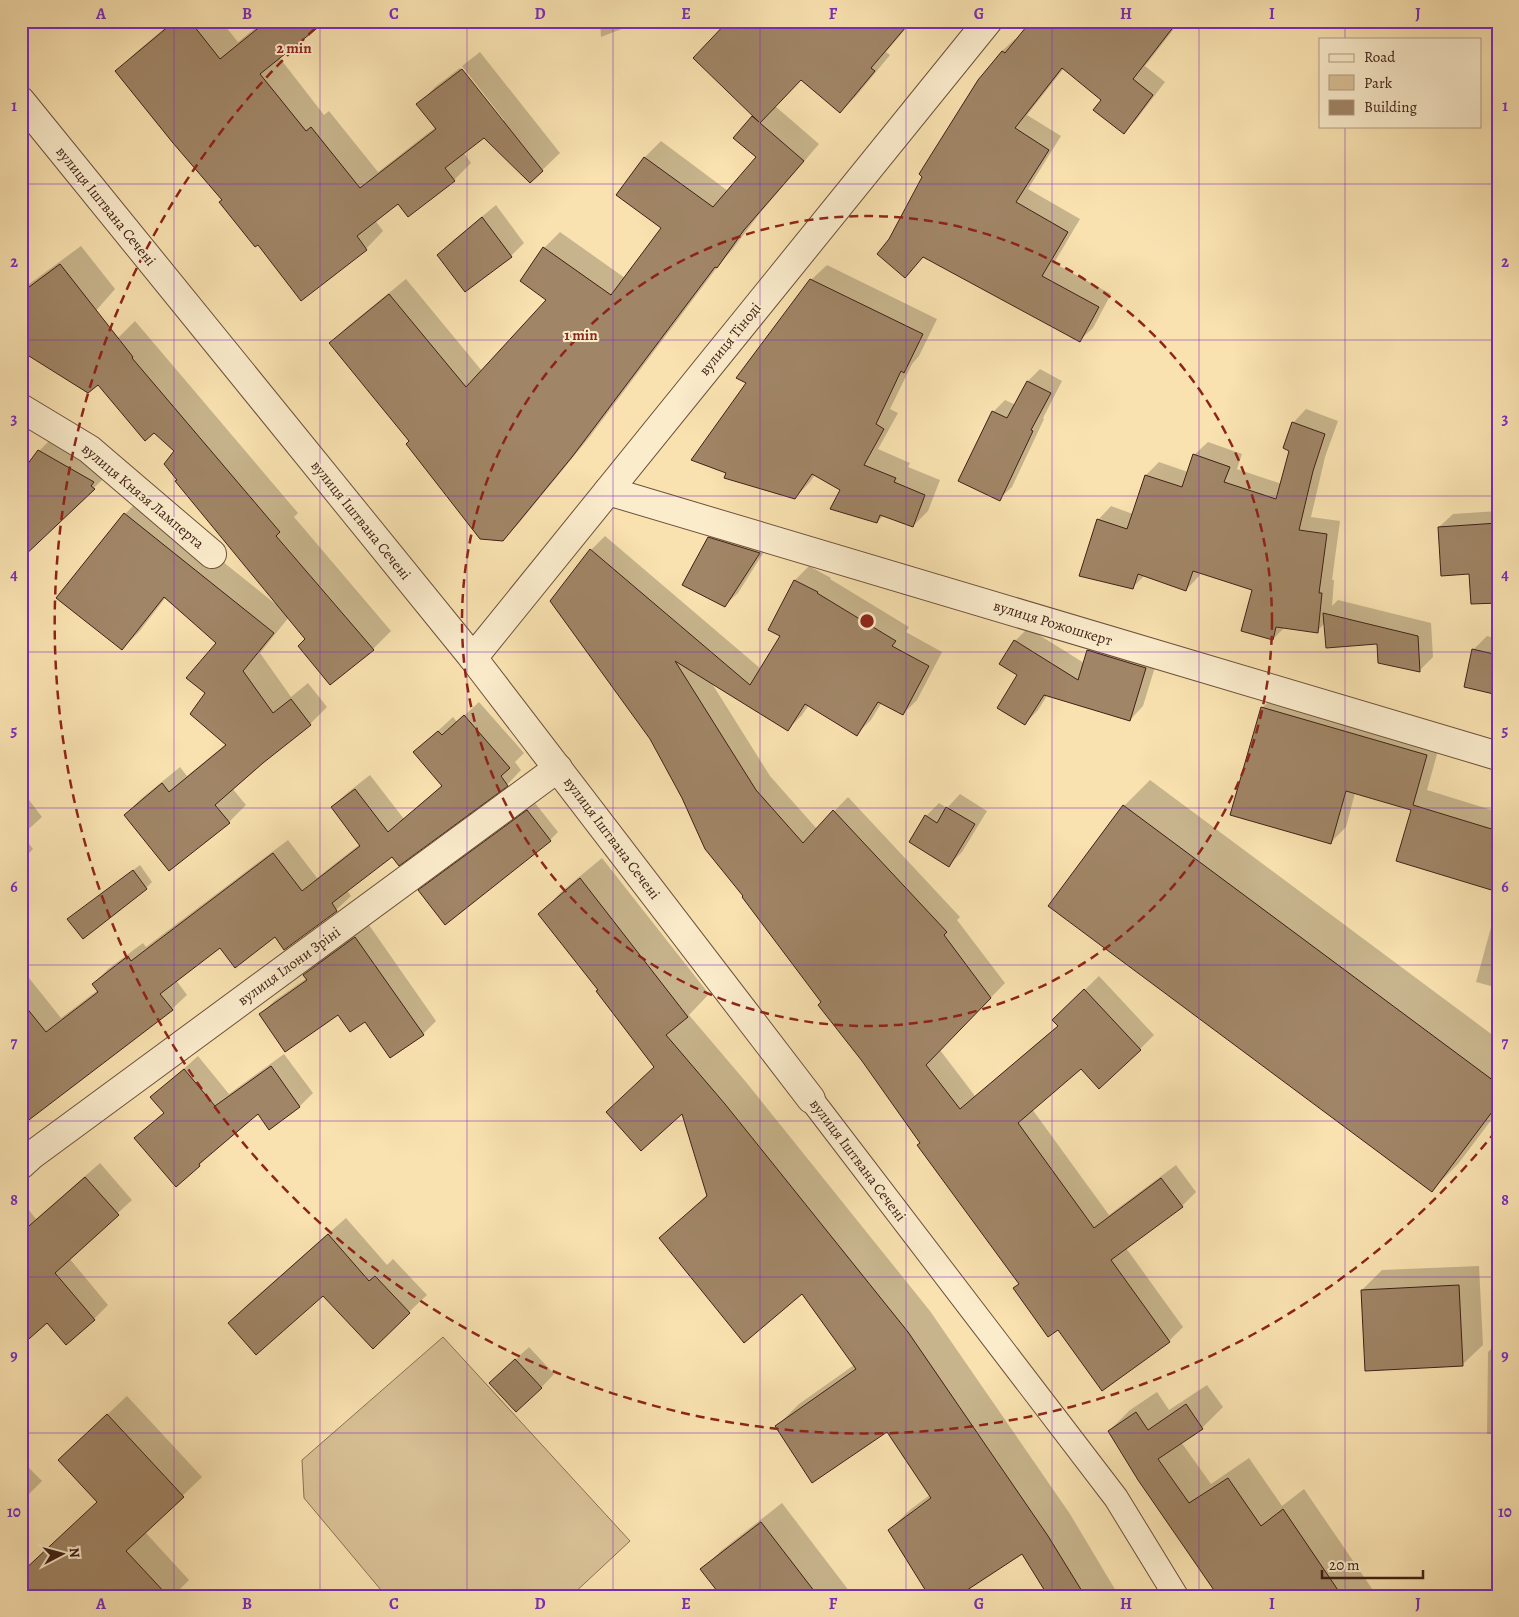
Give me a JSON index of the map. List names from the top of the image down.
{
  "streets": {
    "street": [
      "вулиця Іштвана Сечені",
      "вулиця Тіноді",
      "вулиця Князя Ламперта",
      "вулиця Рожошкерт",
      "вулиця Ілони Зріні"
    ]
  },
  "crossings": [
    ["вулиця Іштвана Сечені", "вулиця Тіноді"],
    ["вулиця Іштвана Сечені", "вулиця Ілони Зріні"],
    ["вулиця Тіноді", "вулиця Рожошкерт"]
  ],
  "legend": ["Road", "Park", "Building"],
  "scale_bar": "20 m",
  "north": "right",
  "grid": {
    "columns": [
      "A",
      "B",
      "C",
      "D",
      "E",
      "F",
      "G",
      "H",
      "I",
      "J"
    ],
    "rows": [
      "1",
      "2",
      "3",
      "4",
      "5",
      "6",
      "7",
      "8",
      "9",
      "10"
    ]
  },
  "rings": ["2 min", "1 min"]
}
